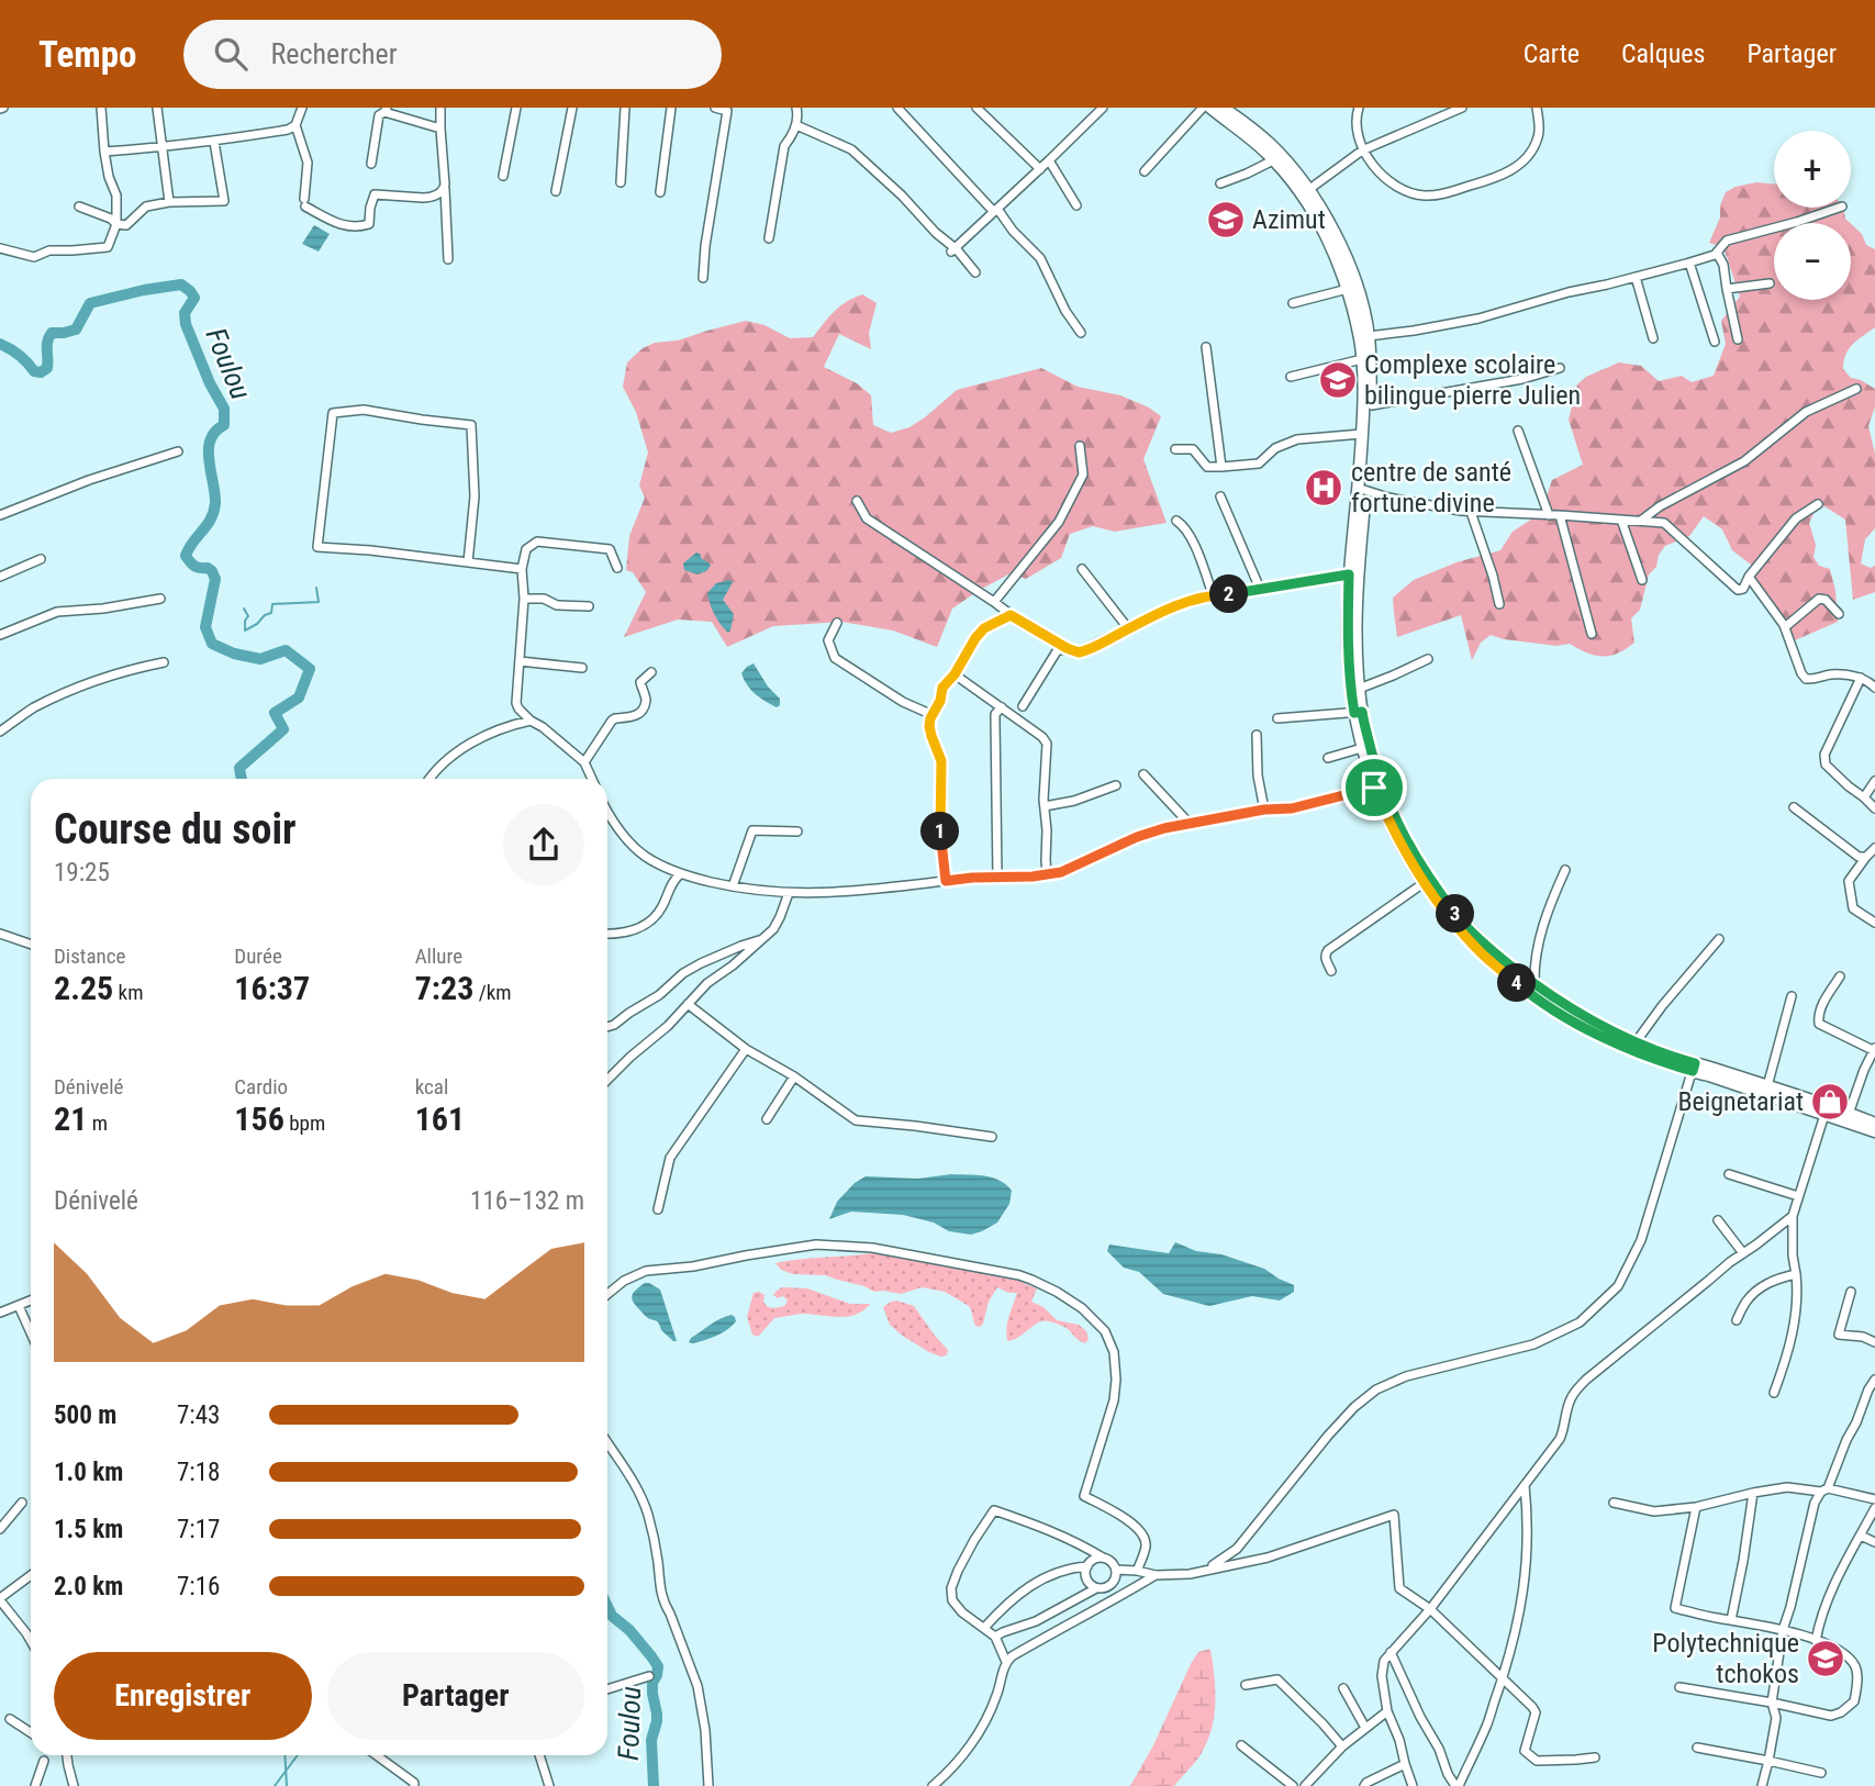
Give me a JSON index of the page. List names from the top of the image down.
{
  "water": ["Foulou"],
  "places": {
    "school or university": ["Azimut", "Complexe scolaire bilingue pierre Julien", "Polytechnique tchokos"],
    "hospital": ["centre de santé fortune divine"],
    "shop": ["Beignetariat"]
  },
  "page": {
    "header": "Tempo",
    "search": "Rechercher",
    "nav": ["Carte", "Calques", "Partager"],
    "map_buttons": ["+", "−"],
    "pins": [
      "2",
      "1",
      "3",
      "4"
    ],
    "heading": ["Course du soir", "19:25"],
    "stats": [
      ["Distance", "2.25 km"],
      ["Durée", "16:37"],
      ["Allure", "7:23 /km"],
      ["Dénivelé", "21 m"],
      ["Cardio", "156 bpm"],
      ["kcal", "161"]
    ],
    "chart": ["Dénivelé", "116–132 m"],
    "list": [
      {
        "name": "500 m",
        "note": "7:43"
      },
      {
        "name": "1.0 km",
        "note": "7:18"
      },
      {
        "name": "1.5 km",
        "note": "7:17"
      },
      {
        "name": "2.0 km",
        "note": "7:16"
      }
    ],
    "buttons": ["Enregistrer", "Partager"]
  }
}
